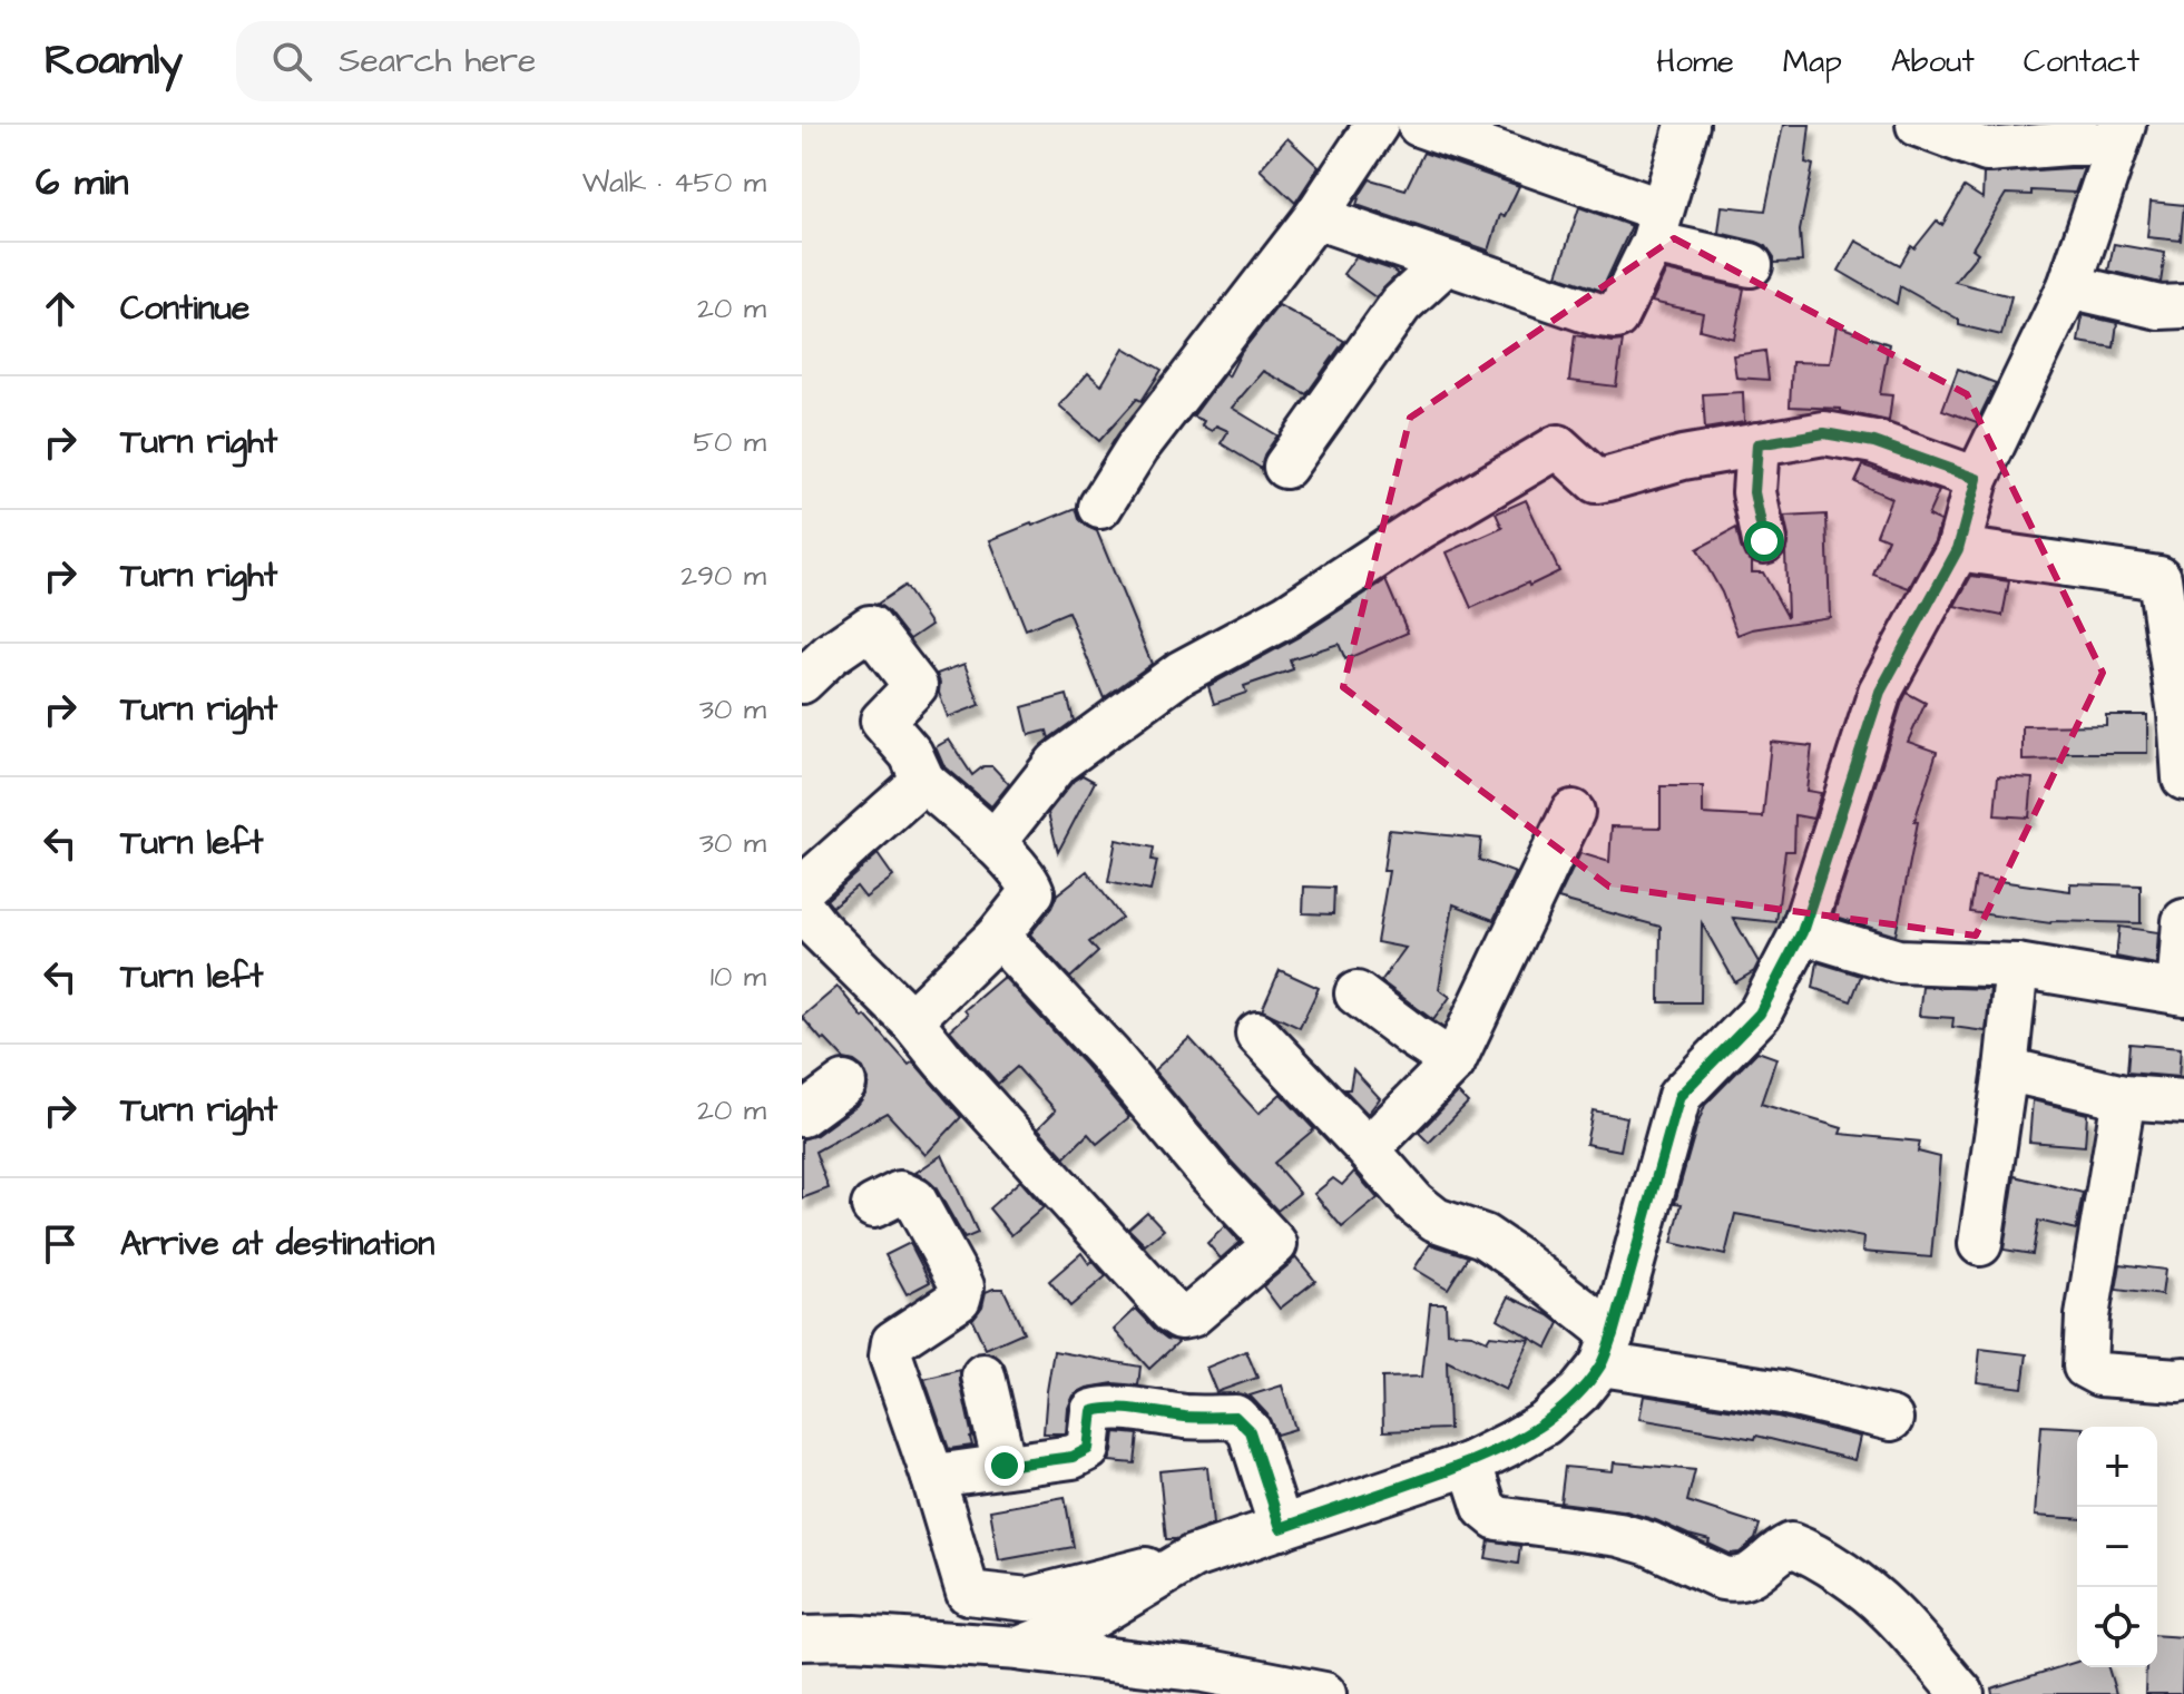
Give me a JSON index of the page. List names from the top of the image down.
{
  "page": {
    "header": "Roamly",
    "search": "Search here",
    "nav": [
      "Home",
      "Map",
      "About",
      "Contact"
    ],
    "heading": ["6 min", "Walk · 450 m"],
    "list": [
      ["Continue", "20 m"],
      ["Turn right", "50 m"],
      ["Turn right", "290 m"],
      ["Turn right", "30 m"],
      ["Turn left", "30 m"],
      ["Turn left", "10 m"],
      ["Turn right", "20 m"],
      "Arrive at destination"
    ],
    "map_buttons": ["+", "−"]
  }
}
